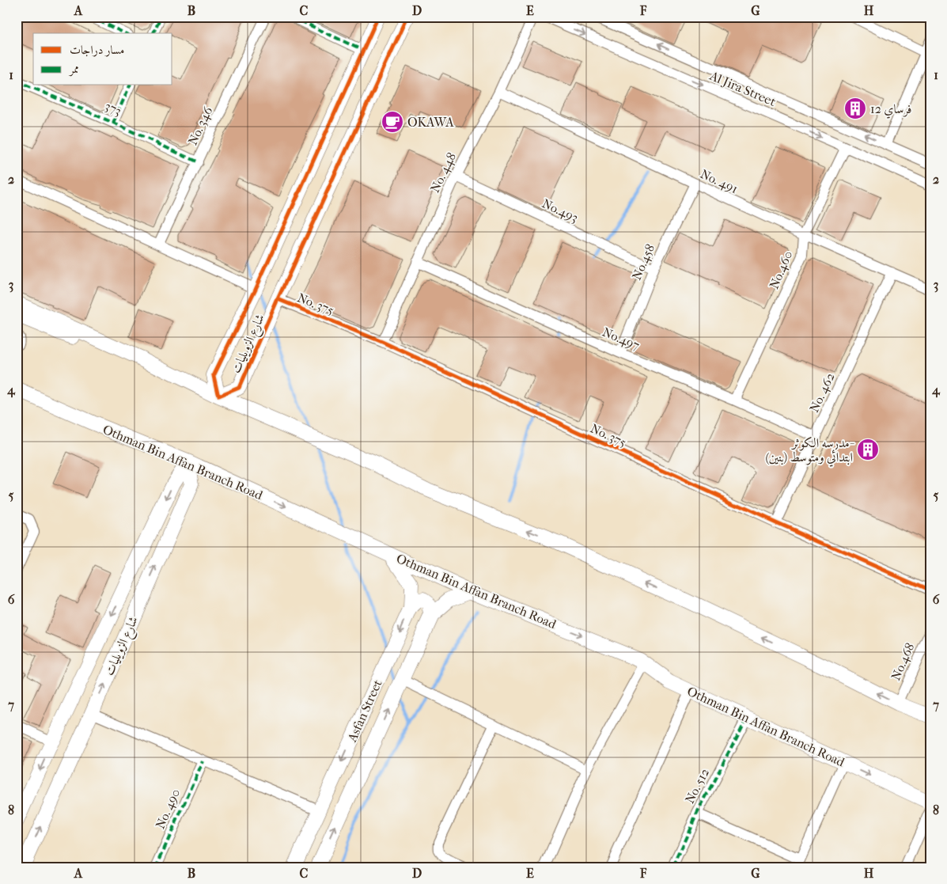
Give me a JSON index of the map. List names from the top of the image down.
{
  "streets": {
    "street": [
      "Al Jira Street",
      "373",
      "No. 346",
      "No. 448",
      "No. 491",
      "No.493",
      "No.458",
      "No.460",
      "No. 375",
      "No.497",
      "شارع الزويليات",
      "No. 462",
      "Othman Bin Affan Branch Road",
      "No.468",
      "Asfan Street",
      "No. 512",
      "No. 490"
    ]
  },
  "crossings": [
    ["Al Jira Street", "No.460"],
    ["373", "No. 346"],
    ["No. 448", "No. 491"],
    ["No. 448", "No.493"],
    ["No. 448", "No. 375"],
    ["No. 448", "No.497"],
    ["No. 491", "No.458"],
    ["No. 491", "No.460"],
    ["No. 491", "No. 462"],
    ["No.493", "No.458"],
    ["No.458", "No.497"],
    ["No.460", "No.497"],
    ["No. 375", "شارع الزويليات"],
    ["No. 375", "No. 462"],
    ["No.497", "No. 462"],
    ["شارع الزويليات", "Othman Bin Affan Branch Road"],
    ["Othman Bin Affan Branch Road", "Asfan Street"],
    ["Othman Bin Affan Branch Road", "No. 512"]
  ],
  "places": {
    "building": ["فرساي 12", "مدرسه الكوثر- ابتدائي ومتوسط (بنين)"],
    "cafe": ["OKAWA"]
  },
  "legend": ["مسار دراجات", "ممر"],
  "grid": {
    "columns": [
      "A",
      "B",
      "C",
      "D",
      "E",
      "F",
      "G",
      "H"
    ],
    "rows": [
      "1",
      "2",
      "3",
      "4",
      "5",
      "6",
      "7",
      "8"
    ]
  }
}
